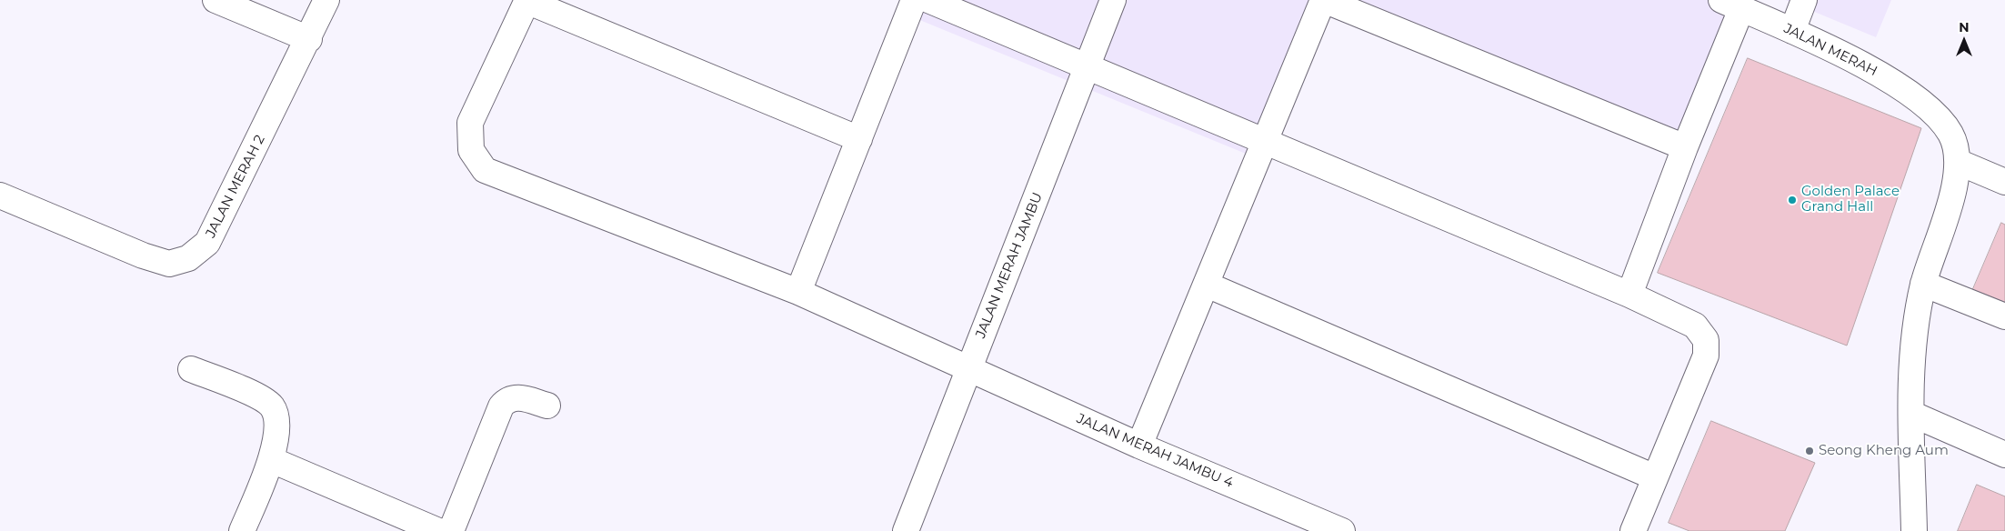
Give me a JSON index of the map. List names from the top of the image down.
{
  "streets": {
    "street": [
      "JALAN MERAH",
      "JALAN MERAH 2",
      "JALAN MERAH JAMBU",
      "JALAN MERAH JAMBU 4"
    ]
  },
  "crossings": [
    ["JALAN MERAH JAMBU", "JALAN MERAH JAMBU 4"]
  ],
  "places": ["Golden Palace Grand Hall", "Seong Kheng Aum"],
  "north": "top"
}
